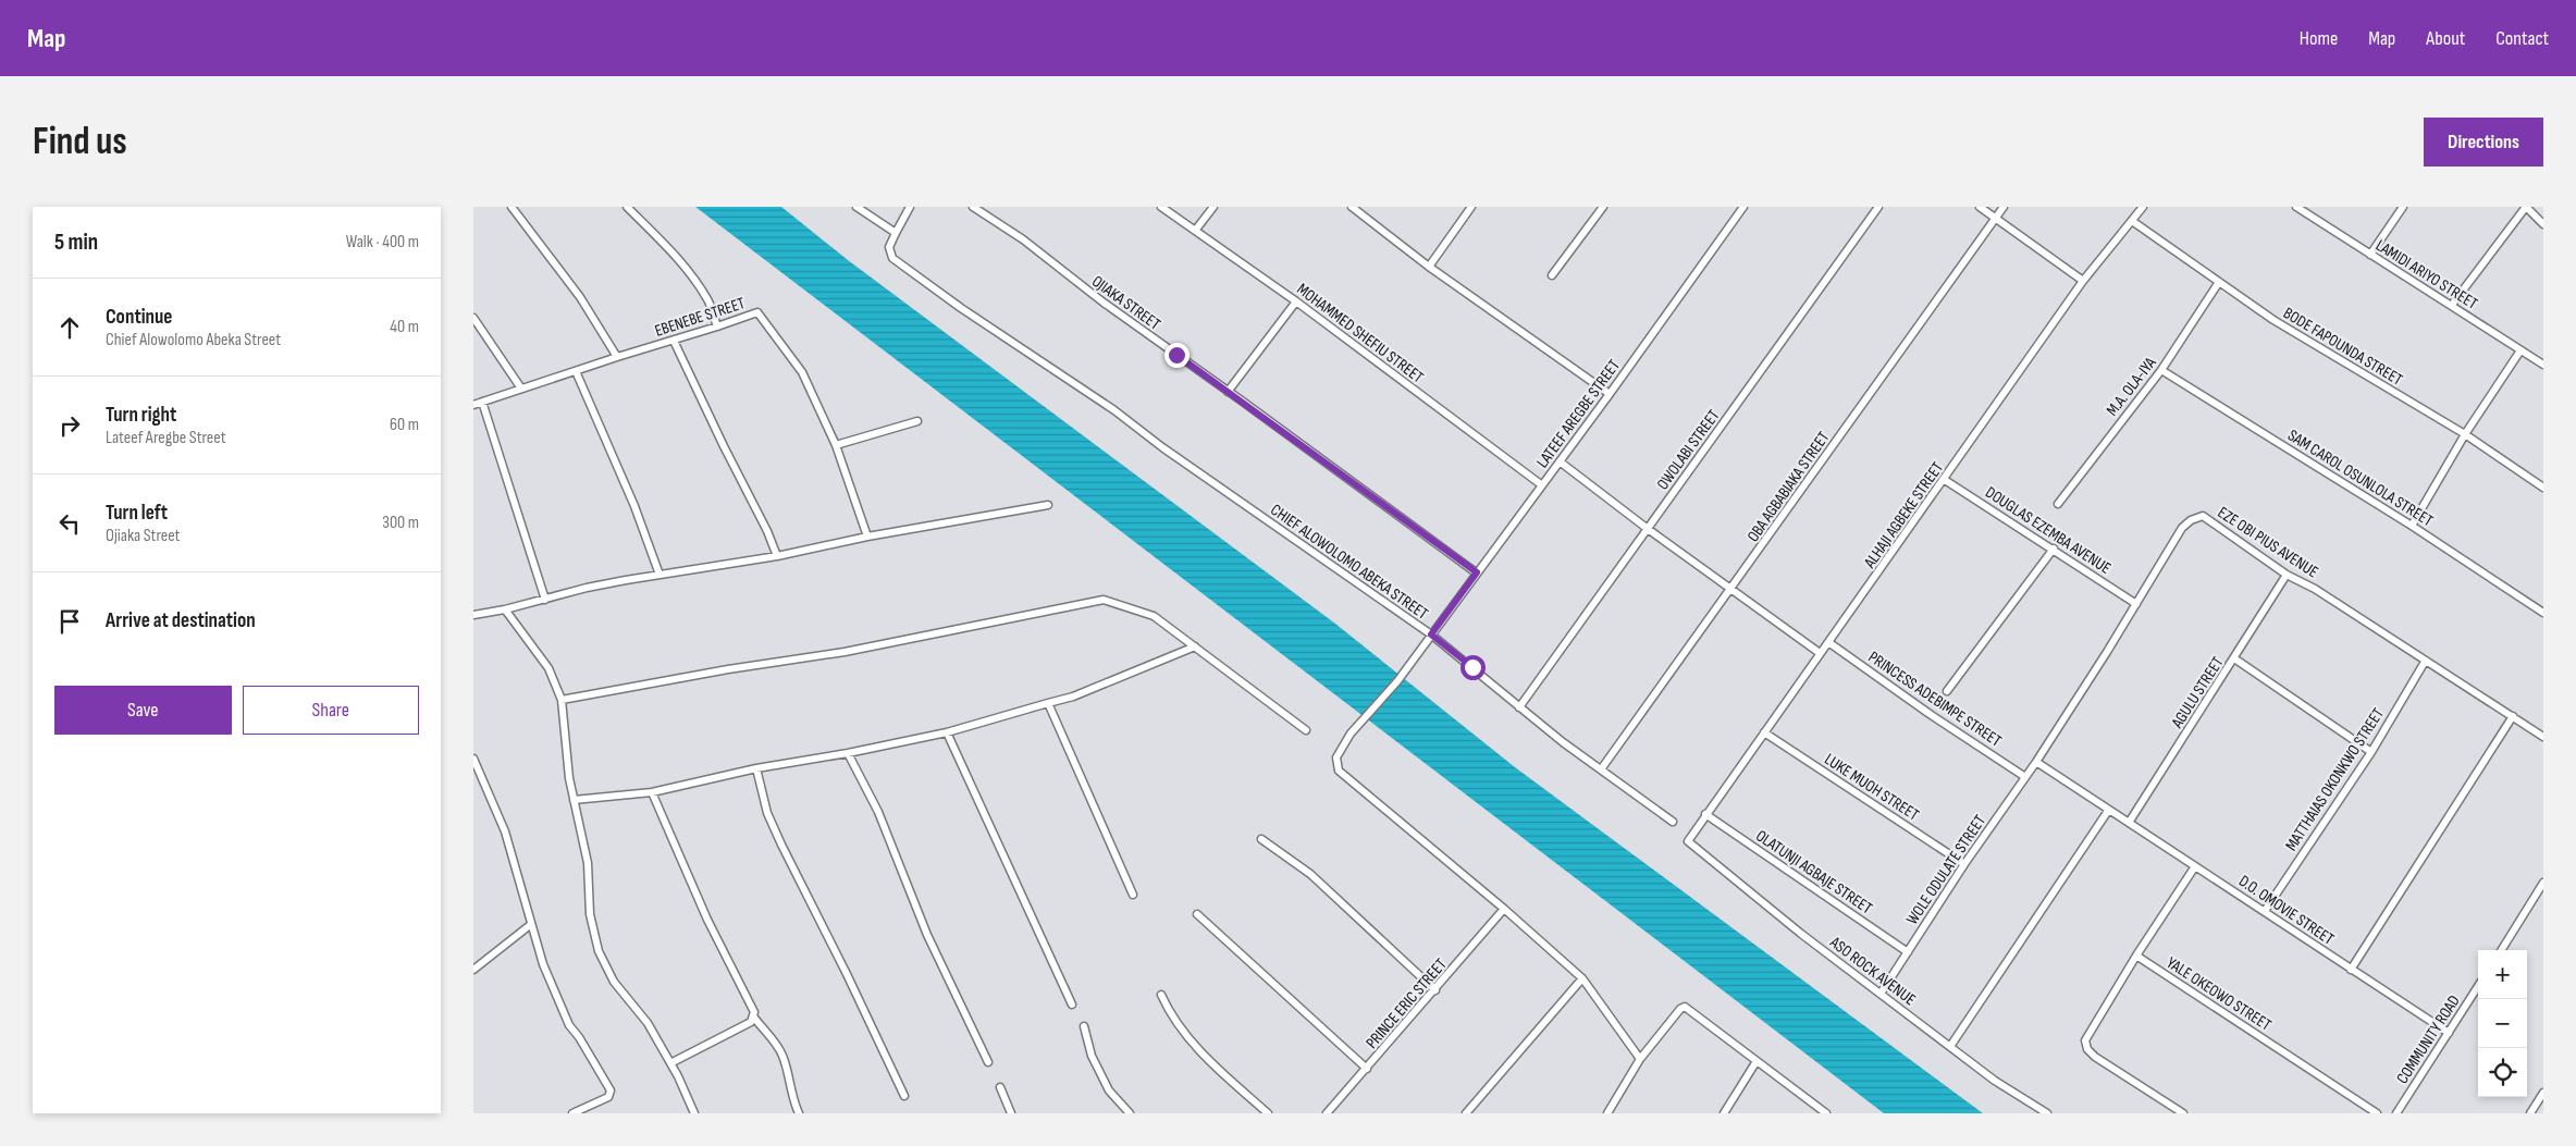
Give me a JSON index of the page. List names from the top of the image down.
{
  "streets": {
    "street": [
      "LAMIDI ARIYO STREET",
      "OJIAKA STREET",
      "EBENEBE STREET",
      "MOHAMMED SHEFIU STREET",
      "BODE FAPOUNDA STREET",
      "M.A. OLA-IYA",
      "LATEEF AREGBE STREET",
      "OWOLABI STREET",
      "SAM CAROL OSUNLOLA STREET",
      "OBA AGBABIAKA STREET",
      "ALHAJI AGBEKE STREET",
      "DOUGLAS EZEMBA AVENUE",
      "EZE OBI PIUS AVENUE",
      "CHIEF ALOWOLOMO ABEKA STREET",
      "AGULU STREET",
      "PRINCESS ADEBIMPE STREET",
      "MATTHAIAS OKONKWO STREET",
      "LUKE MUOH STREET",
      "WOLE ODULATE STREET",
      "OLATUNJI AGBAJE STREET",
      "D.O. OMOVIE STREET",
      "ASO ROCK AVENUE",
      "YALE OKEOWO STREET",
      "PRINCE ERIC STREET",
      "COMMUNITY ROAD"
    ]
  },
  "crossings": [
    ["OJIAKA STREET", "LATEEF AREGBE STREET"],
    ["MOHAMMED SHEFIU STREET", "LATEEF AREGBE STREET"],
    ["BODE FAPOUNDA STREET", "M.A. OLA-IYA"],
    ["BODE FAPOUNDA STREET", "ALHAJI AGBEKE STREET"],
    ["M.A. OLA-IYA", "SAM CAROL OSUNLOLA STREET"],
    ["LATEEF AREGBE STREET", "CHIEF ALOWOLOMO ABEKA STREET"],
    ["LATEEF AREGBE STREET", "PRINCE ERIC STREET"],
    ["OWOLABI STREET", "CHIEF ALOWOLOMO ABEKA STREET"],
    ["OBA AGBABIAKA STREET", "CHIEF ALOWOLOMO ABEKA STREET"],
    ["ALHAJI AGBEKE STREET", "DOUGLAS EZEMBA AVENUE"],
    ["ALHAJI AGBEKE STREET", "PRINCESS ADEBIMPE STREET"],
    ["ALHAJI AGBEKE STREET", "LUKE MUOH STREET"],
    ["ALHAJI AGBEKE STREET", "OLATUNJI AGBAJE STREET"],
    ["ALHAJI AGBEKE STREET", "ASO ROCK AVENUE"],
    ["DOUGLAS EZEMBA AVENUE", "EZE OBI PIUS AVENUE"],
    ["EZE OBI PIUS AVENUE", "AGULU STREET"],
    ["EZE OBI PIUS AVENUE", "MATTHAIAS OKONKWO STREET"],
    ["EZE OBI PIUS AVENUE", "WOLE ODULATE STREET"],
    ["EZE OBI PIUS AVENUE", "D.O. OMOVIE STREET"],
    ["AGULU STREET", "D.O. OMOVIE STREET"],
    ["PRINCESS ADEBIMPE STREET", "WOLE ODULATE STREET"],
    ["MATTHAIAS OKONKWO STREET", "D.O. OMOVIE STREET"],
    ["LUKE MUOH STREET", "WOLE ODULATE STREET"],
    ["WOLE ODULATE STREET", "OLATUNJI AGBAJE STREET"],
    ["WOLE ODULATE STREET", "D.O. OMOVIE STREET"],
    ["WOLE ODULATE STREET", "ASO ROCK AVENUE"],
    ["D.O. OMOVIE STREET", "COMMUNITY ROAD"]
  ],
  "page": {
    "header": "Map",
    "nav": [
      "Home",
      "Map",
      "About",
      "Contact"
    ],
    "buttons": [
      "Directions",
      ["Save", "Share"]
    ],
    "title": "Find us",
    "heading": ["5 min", "Walk · 400 m"],
    "list": [
      ["Continue", "Chief Alowolomo Abeka Street", "40 m"],
      ["Turn right", "Lateef Aregbe Street", "60 m"],
      ["Turn left", "Ojiaka Street", "300 m"],
      "Arrive at destination"
    ],
    "map_buttons": ["+", "−"]
  }
}
